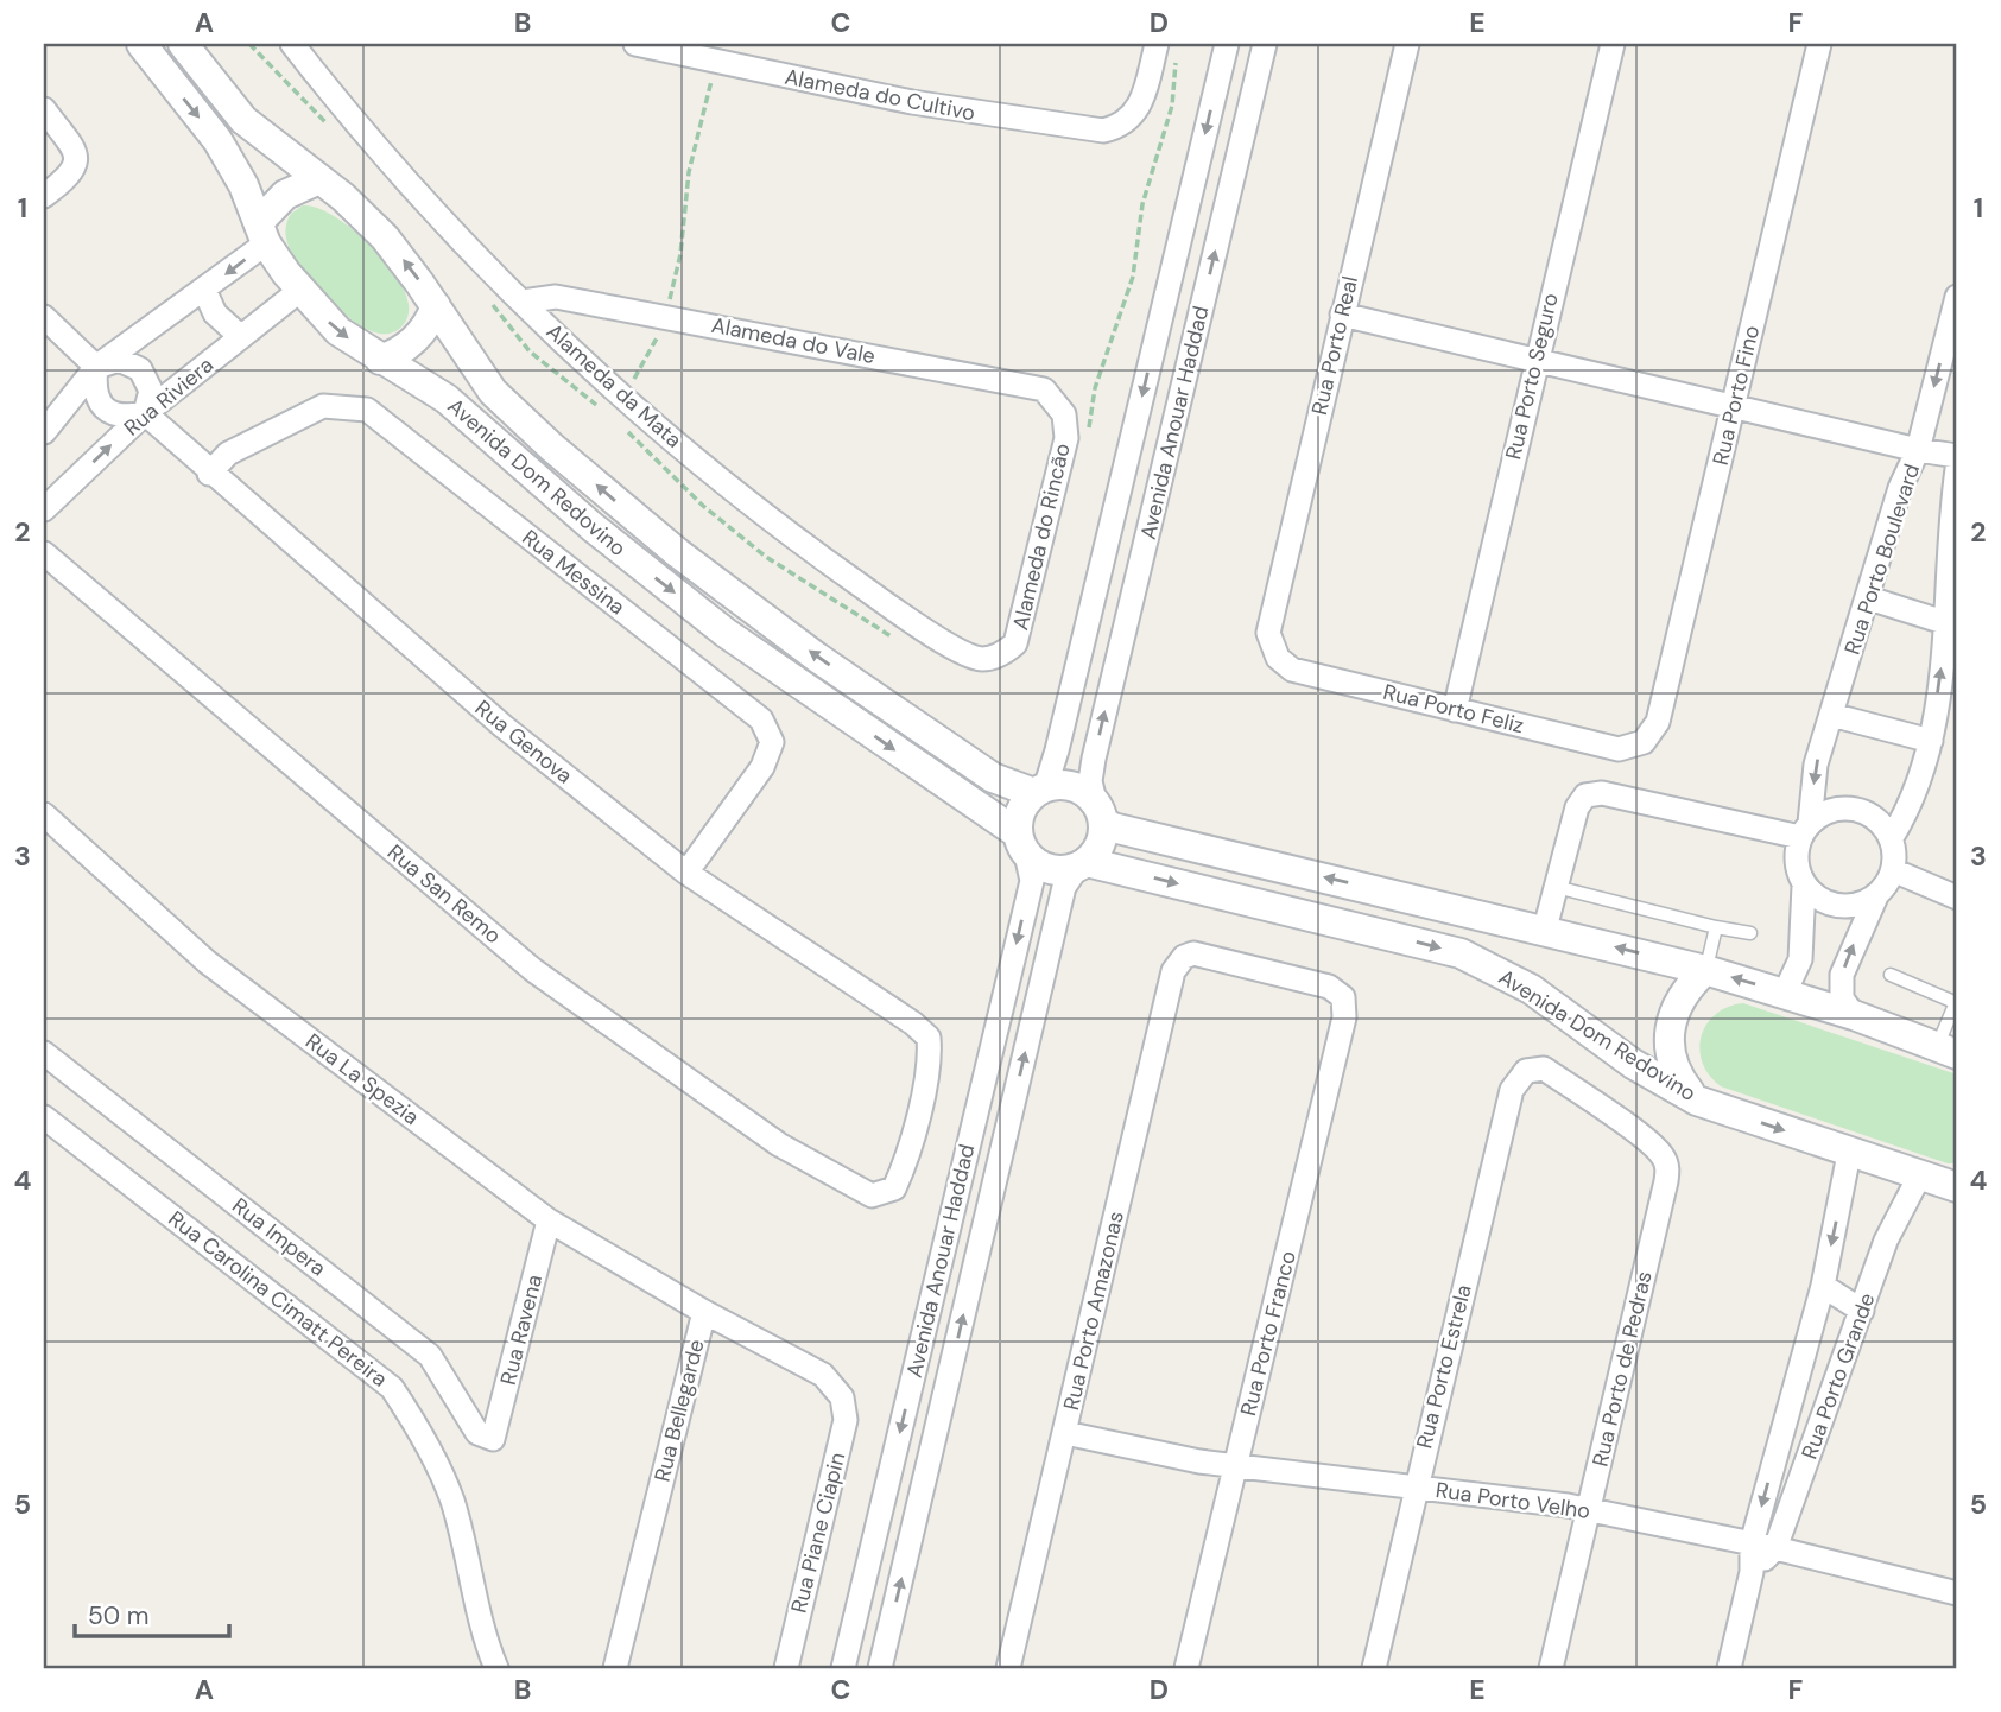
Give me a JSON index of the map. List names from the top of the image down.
{
  "streets": {
    "street": [
      "Alameda do Cultivo",
      "Alameda do Vale",
      "Rua Porto Real",
      "Rua Porto Seguro",
      "Alameda da Mata",
      "Rua Porto Fino",
      "Rua Riviera",
      "Avenida Anouar Haddad",
      "Avenida Dom Redovino",
      "Alameda do Rincão",
      "Rua Porto Boulevard",
      "Rua Messina",
      "Rua Porto Feliz",
      "Rua Genova",
      "Rua San Remo",
      "Rua La Spezia",
      "Rua Impera",
      "Rua Carolina Cimatt Pereira",
      "Rua Porto Amazonas",
      "Rua Ravena",
      "Rua Porto Franco",
      "Rua Porto Estrela",
      "Rua Porto de Pedras",
      "Rua Porto Grande",
      "Rua Bellegarde",
      "Rua Porto Velho",
      "Rua Piane Ciapin"
    ]
  },
  "crossings": [
    ["Alameda do Vale", "Alameda da Mata"],
    ["Alameda do Vale", "Alameda do Rincão"],
    ["Rua Porto Real", "Rua Porto Feliz"],
    ["Rua Porto Seguro", "Rua Porto Feliz"],
    ["Alameda da Mata", "Alameda do Rincão"],
    ["Rua Porto Fino", "Rua Porto Feliz"],
    ["Rua Riviera", "Avenida Dom Redovino"],
    ["Rua Riviera", "Rua Genova"],
    ["Avenida Anouar Haddad", "Avenida Dom Redovino"],
    ["Avenida Dom Redovino", "Rua Porto Grande"],
    ["Rua Messina", "Rua Genova"],
    ["Rua Genova", "Rua San Remo"],
    ["Rua La Spezia", "Rua Ravena"],
    ["Rua La Spezia", "Rua Bellegarde"],
    ["Rua Impera", "Rua Ravena"],
    ["Rua Porto Amazonas", "Rua Porto Franco"],
    ["Rua Porto Amazonas", "Rua Porto Velho"],
    ["Rua Porto Franco", "Rua Porto Velho"],
    ["Rua Porto Estrela", "Rua Porto de Pedras"],
    ["Rua Porto Estrela", "Rua Porto Velho"],
    ["Rua Porto de Pedras", "Rua Porto Velho"],
    ["Rua Porto Grande", "Rua Porto Velho"],
    ["Rua Bellegarde", "Rua Piane Ciapin"]
  ],
  "scale_bar": "50 m",
  "grid": {
    "columns": [
      "A",
      "B",
      "C",
      "D",
      "E",
      "F"
    ],
    "rows": [
      "1",
      "2",
      "3",
      "4",
      "5"
    ]
  }
}
